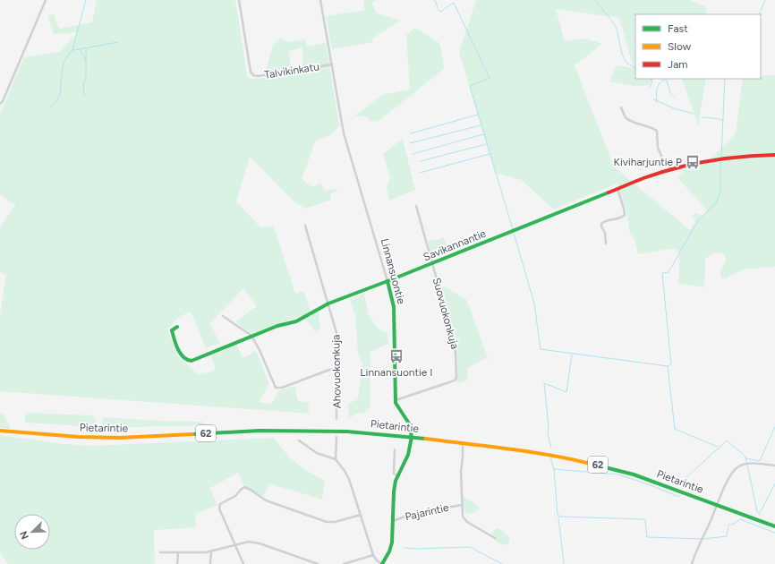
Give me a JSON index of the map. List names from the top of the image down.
{
  "streets": {
    "street": [
      "Talvikinkatu",
      "Savikannantie",
      "Linnansuontie",
      "Suovuokonkuja",
      "Ahovuokonkuja",
      "Pietarintie",
      "62",
      "Pajarintie"
    ]
  },
  "crossings": [
    ["Talvikinkatu", "Linnansuontie"],
    ["Savikannantie", "Linnansuontie"],
    ["Savikannantie", "Suovuokonkuja"],
    ["Savikannantie", "Ahovuokonkuja"],
    ["Linnansuontie", "Suovuokonkuja"],
    ["Pietarintie", "Pajarintie"]
  ],
  "places": {
    "bus stop": ["Kiviharjuntie P", "Linnansuontie I"]
  },
  "legend": ["Fast", "Slow", "Jam"],
  "north": "bottom left"
}
